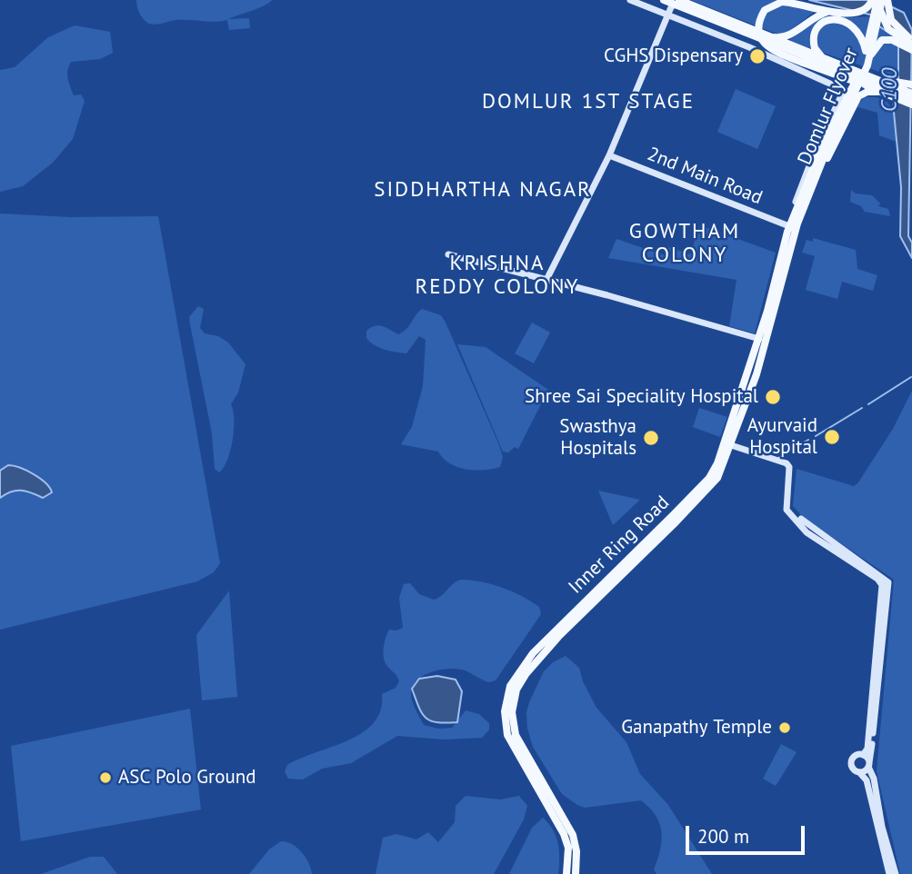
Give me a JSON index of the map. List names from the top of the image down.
{
  "streets": {
    "main road": ["Domlur Flyover", "Inner Ring Road"],
    "street": ["2nd Main Road"]
  },
  "crossings": [
    ["Domlur Flyover", "2nd Main Road"],
    ["Domlur Flyover", "Inner Ring Road"],
    ["2nd Main Road", "Inner Ring Road"]
  ],
  "districts": [
    "DOMLUR 1ST STAGE",
    "SIDDHARTHA NAGAR",
    "GOWTHAM COLONY",
    "KRISHNA REDDY COLONY"
  ],
  "water": ["C100"],
  "places": [
    "CGHS Dispensary",
    "Shree Sai Speciality Hospital",
    "Ayurvaid Hospital",
    "Swasthya Hospitals",
    "Ganapathy Temple",
    "ASC Polo Ground"
  ],
  "scale_bar": "200 m"
}
